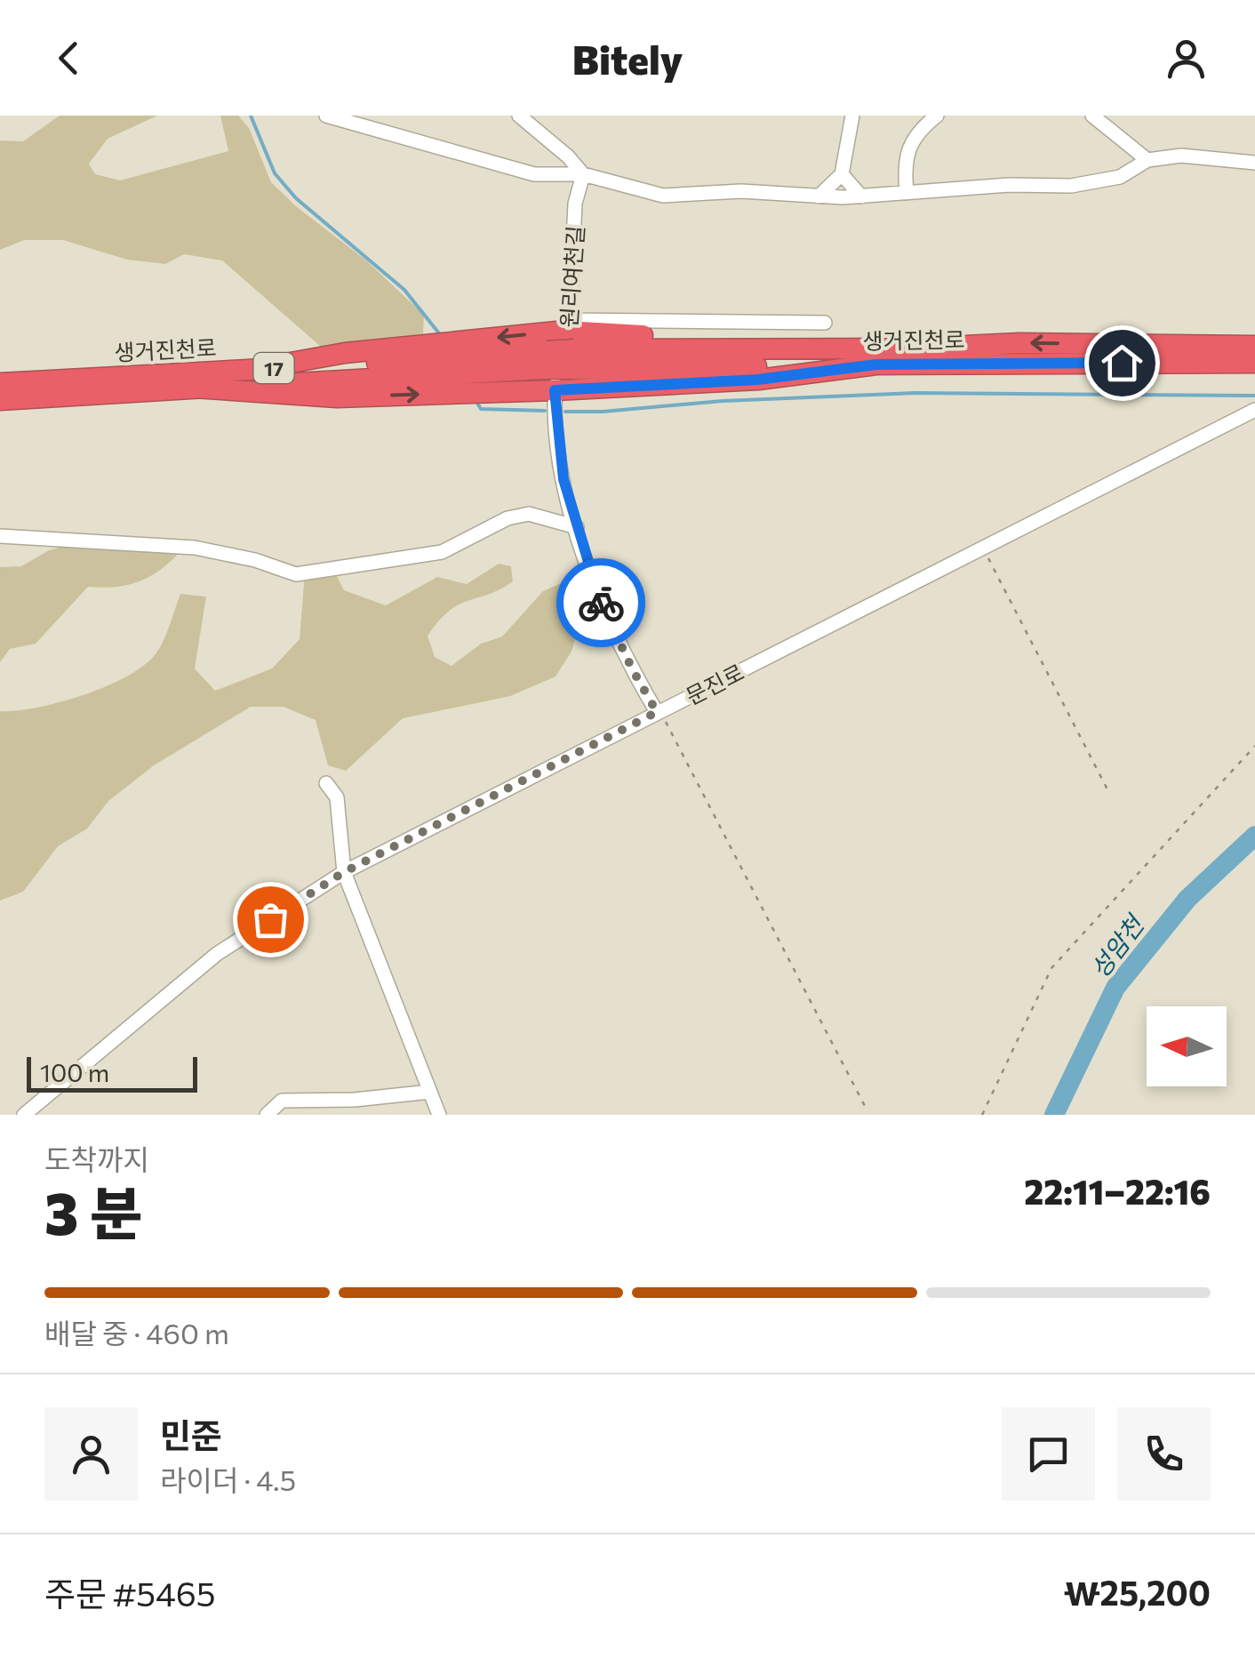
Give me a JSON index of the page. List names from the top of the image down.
{
  "streets": {
    "highway": ["생거진천로", "17"],
    "street": ["원리여천길", "문진로"]
  },
  "crossings": [
    ["원리여천길", "생거진천로"],
    ["원리여천길", "17"],
    ["원리여천길", "문진로"],
    ["생거진천로", "17"]
  ],
  "water": ["성암천"],
  "scale_bar": "100 m",
  "north": "left",
  "page": {
    "header": "Bitely",
    "scale": "100 m",
    "heading": ["3 분", "도착까지", "22:11–22:16"],
    "panel": [
      "민준",
      "라이더 · 4.5",
      "주문 #5465",
      "₩25,200"
    ],
    "bar": "배달 중 · 460 m"
  }
}
